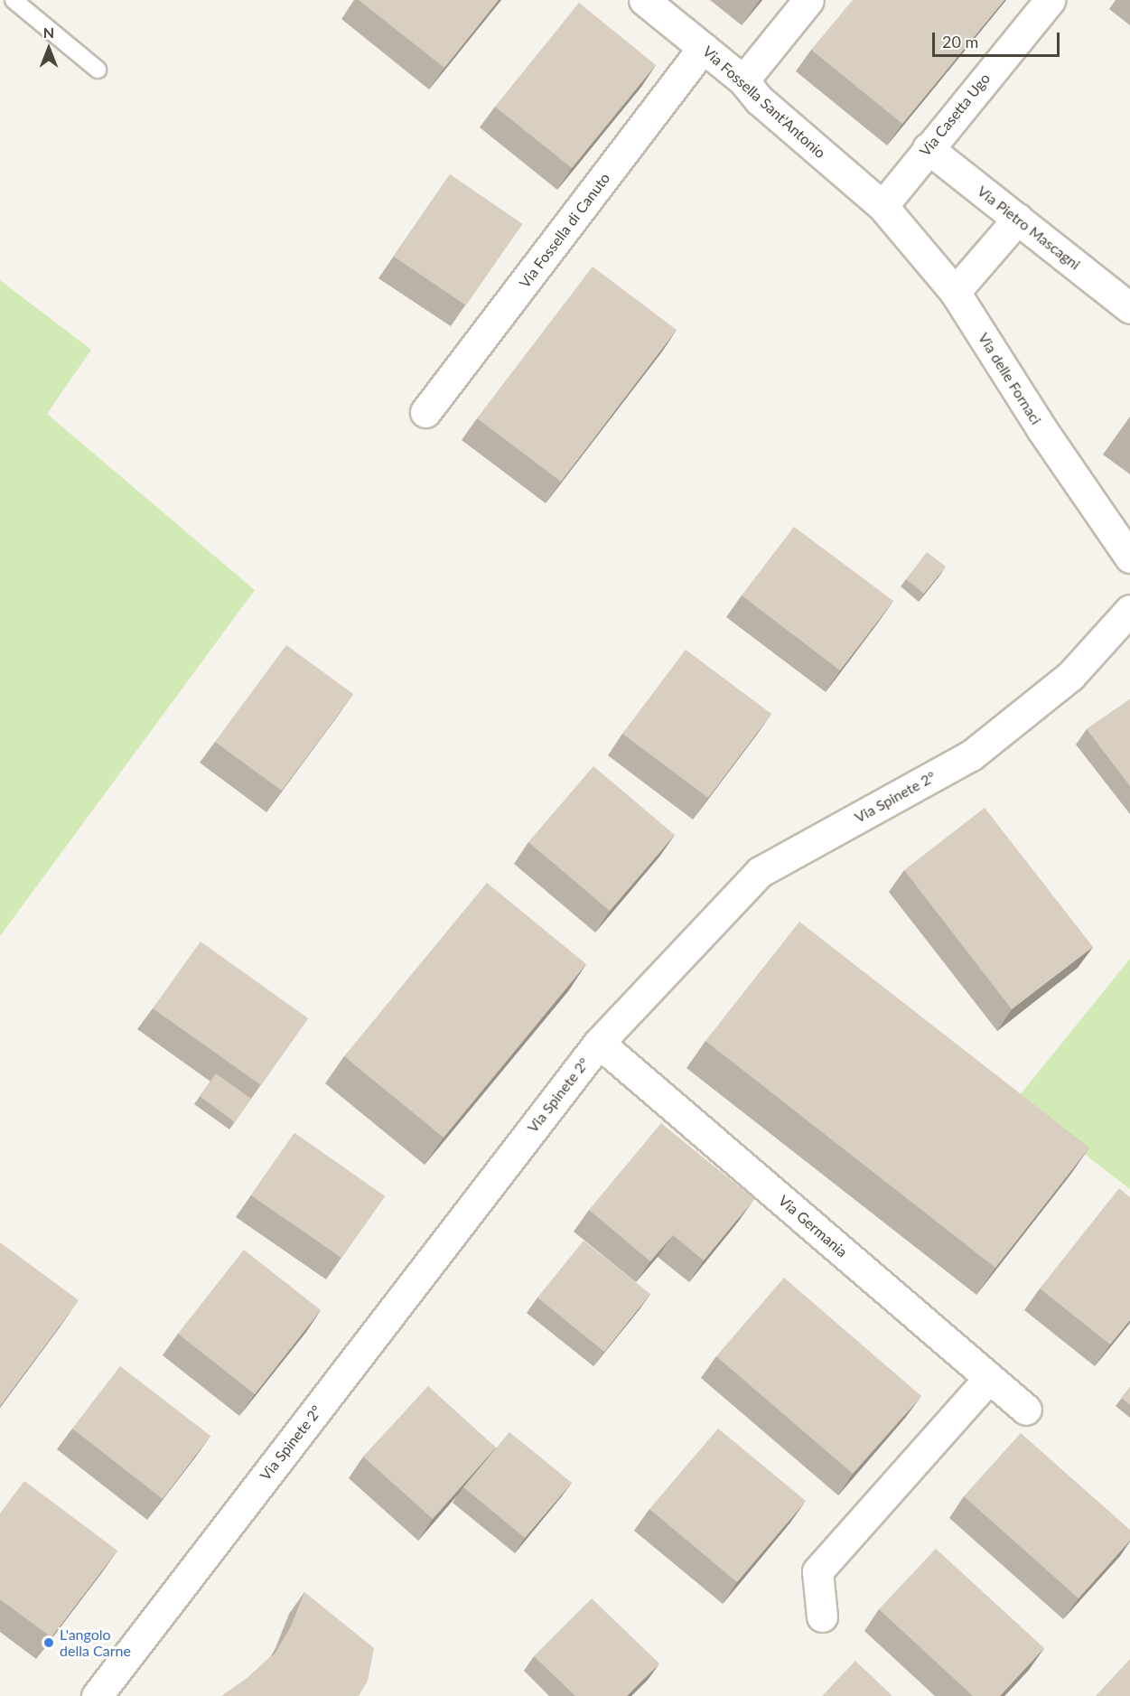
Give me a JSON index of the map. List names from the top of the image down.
{
  "streets": {
    "street": [
      "Via Fossella Sant'Antonio",
      "Via Casetta Ugo",
      "Via Pietro Mascagni",
      "Via Fossella di Canuto",
      "Via delle Fornaci",
      "Via Spinete 2°",
      "Via Germania"
    ]
  },
  "crossings": [
    ["Via Fossella Sant'Antonio", "Via Casetta Ugo"],
    ["Via Fossella Sant'Antonio", "Via Fossella di Canuto"],
    ["Via Fossella Sant'Antonio", "Via delle Fornaci"],
    ["Via Casetta Ugo", "Via Pietro Mascagni"],
    ["Via Casetta Ugo", "Via delle Fornaci"],
    ["Via Spinete 2°", "Via Germania"]
  ],
  "places": ["L'angolo della Carne"],
  "scale_bar": "20 m",
  "north": "top"
}
